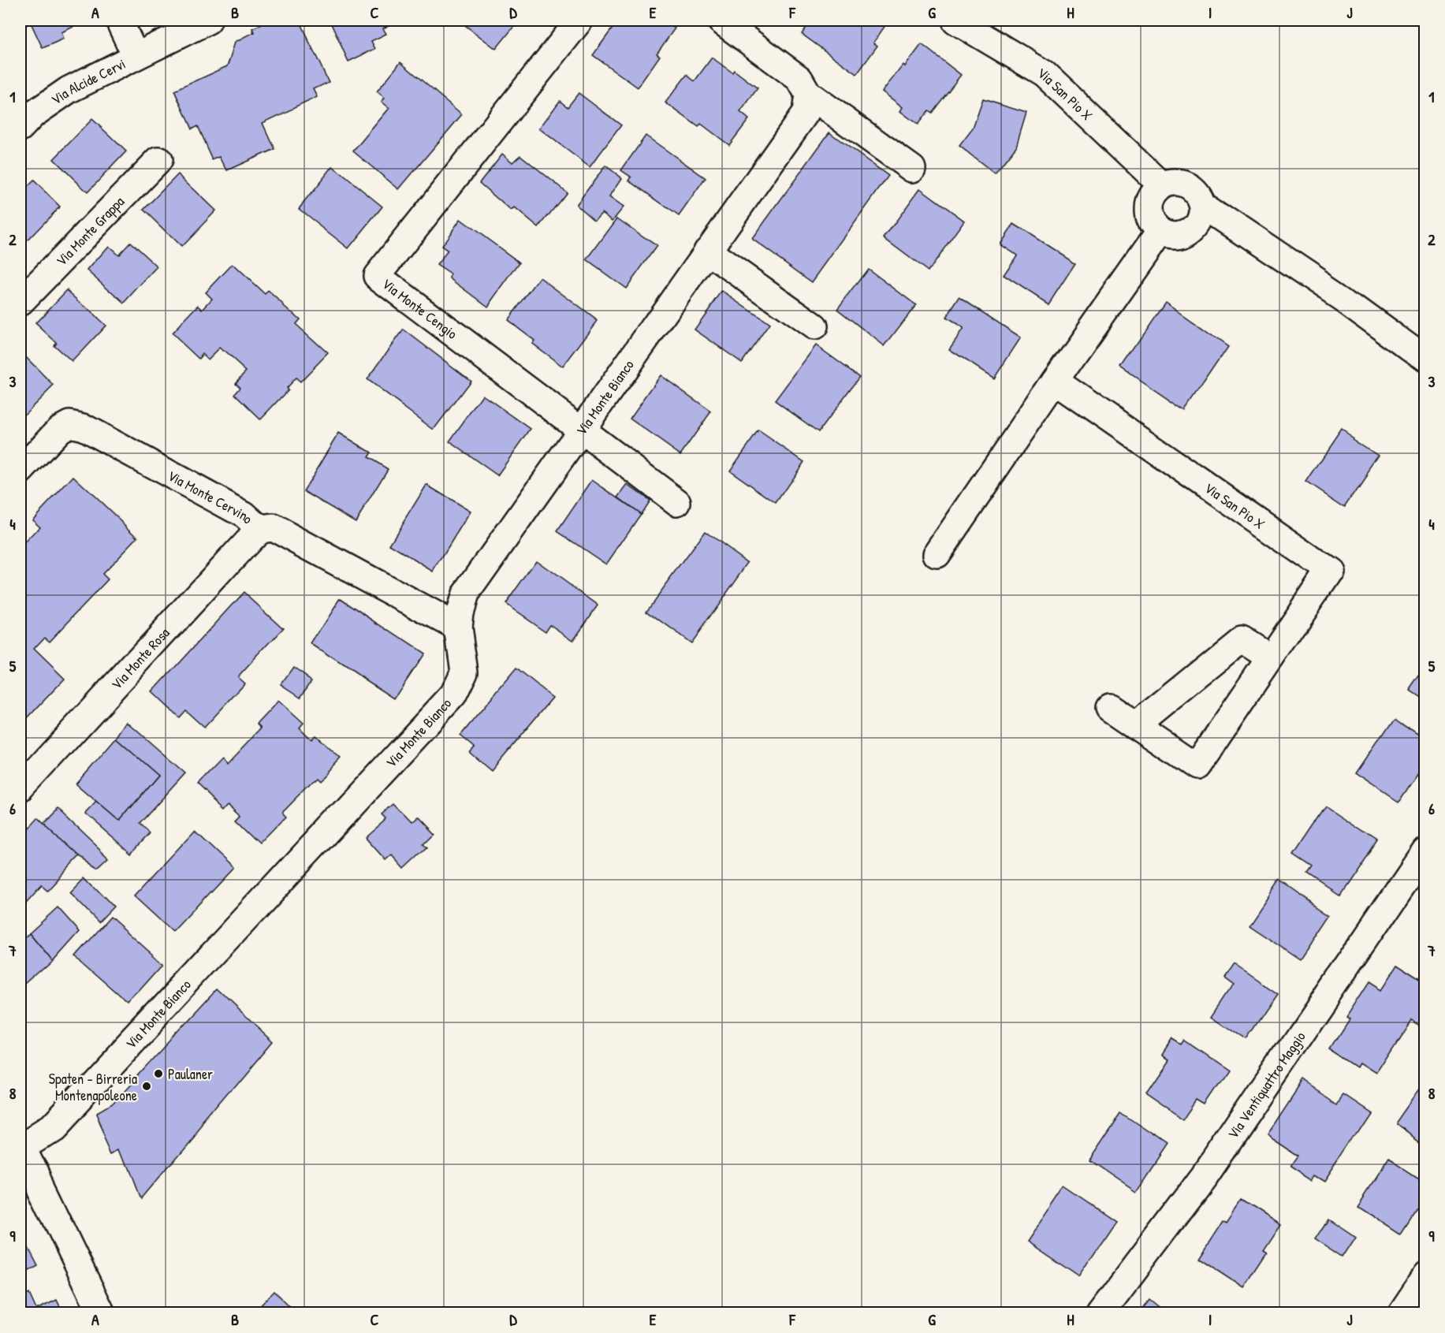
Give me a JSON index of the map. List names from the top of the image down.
{
  "streets": {
    "street": [
      "Via Alcide Cervi",
      "Via San Pio X",
      "Via Monte Grappa",
      "Via Monte Cengio",
      "Via Monte Bianco",
      "Via Monte Cervino",
      "Via Monte Rosa",
      "Via Ventiquattro Maggio"
    ]
  },
  "crossings": [
    ["Via Monte Cengio", "Via Monte Bianco"],
    ["Via Monte Bianco", "Via Monte Cervino"],
    ["Via Monte Cervino", "Via Monte Rosa"]
  ],
  "places": ["Paulaner", "Spaten - Birreria Montenapoleone"],
  "grid": {
    "columns": [
      "A",
      "B",
      "C",
      "D",
      "E",
      "F",
      "G",
      "H",
      "I",
      "J"
    ],
    "rows": [
      "1",
      "2",
      "3",
      "4",
      "5",
      "6",
      "7",
      "8",
      "9"
    ]
  }
}
